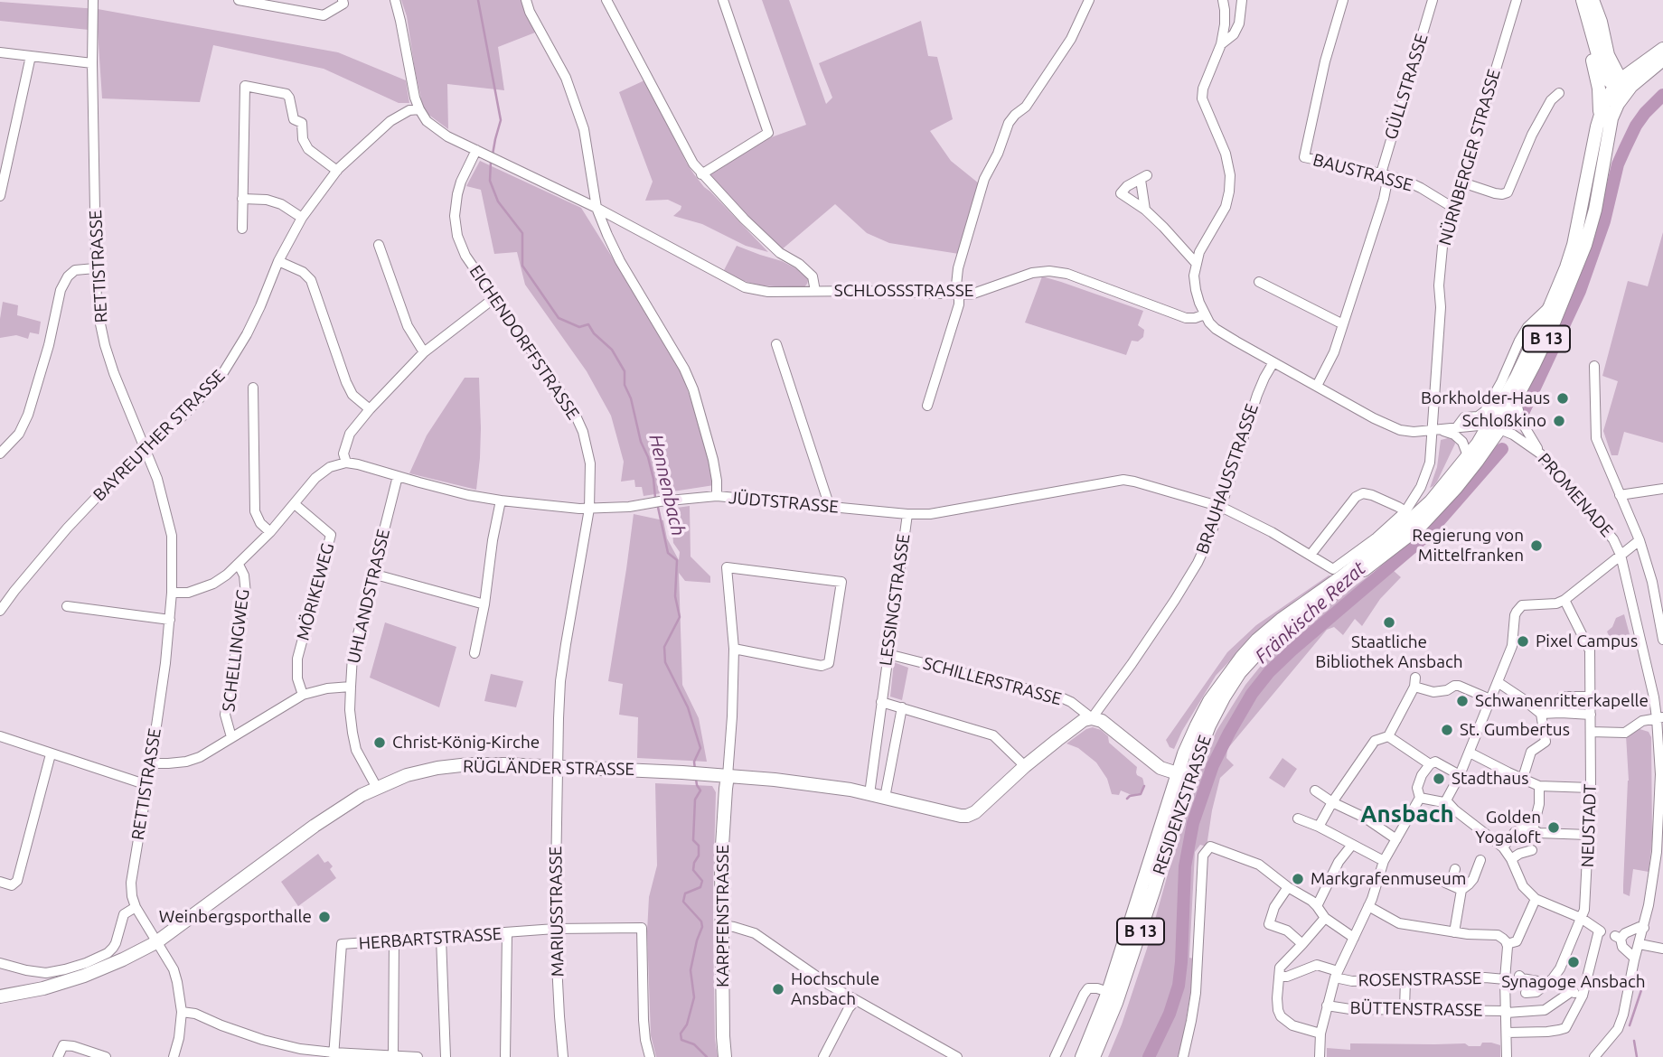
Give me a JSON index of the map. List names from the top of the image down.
{
  "streets": {
    "main road": [
      "B 13",
      "BRAUHAUSSTRASSE",
      "RÜGLÄNDER STRASSE",
      "RESIDENZSTRASSE",
      "KARPFENSTRASSE"
    ],
    "street": [
      "GÜLLSTRASSE",
      "NÜRNBERGER STRASSE",
      "BAUSTRASSE",
      "RETTISTRASSE",
      "SCHLOSSSTRASSE",
      "EICHENDORFFSTRASSE",
      "BAYREUTHER STRASSE",
      "PROMENADE",
      "JÜDTSTRASSE",
      "MÖRIKEWEG",
      "UHLANDSTRASSE",
      "LESSINGSTRASSE",
      "SCHELLINGWEG",
      "SCHILLERSTRASSE",
      "NEUSTADT",
      "MARIUSSTRASSE",
      "HERBARTSTRASSE",
      "ROSENSTRASSE",
      "BÜTTENSTRASSE"
    ]
  },
  "crossings": [
    ["GÜLLSTRASSE", "BAUSTRASSE"],
    ["NÜRNBERGER STRASSE", "BAUSTRASSE"],
    ["NÜRNBERGER STRASSE", "JÜDTSTRASSE"],
    ["RETTISTRASSE", "BAYREUTHER STRASSE"],
    ["RETTISTRASSE", "RÜGLÄNDER STRASSE"],
    ["SCHLOSSSTRASSE", "EICHENDORFFSTRASSE"],
    ["SCHLOSSSTRASSE", "BAYREUTHER STRASSE"],
    ["B 13", "RESIDENZSTRASSE"],
    ["EICHENDORFFSTRASSE", "JÜDTSTRASSE"],
    ["EICHENDORFFSTRASSE", "RÜGLÄNDER STRASSE"],
    ["EICHENDORFFSTRASSE", "MARIUSSTRASSE"],
    ["BRAUHAUSSTRASSE", "JÜDTSTRASSE"],
    ["BRAUHAUSSTRASSE", "LESSINGSTRASSE"],
    ["BRAUHAUSSTRASSE", "SCHILLERSTRASSE"],
    ["BRAUHAUSSTRASSE", "RÜGLÄNDER STRASSE"],
    ["BRAUHAUSSTRASSE", "KARPFENSTRASSE"],
    ["PROMENADE", "RESIDENZSTRASSE"],
    ["JÜDTSTRASSE", "UHLANDSTRASSE"],
    ["JÜDTSTRASSE", "LESSINGSTRASSE"],
    ["UHLANDSTRASSE", "RÜGLÄNDER STRASSE"],
    ["LESSINGSTRASSE", "SCHILLERSTRASSE"],
    ["RÜGLÄNDER STRASSE", "MARIUSSTRASSE"],
    ["RÜGLÄNDER STRASSE", "KARPFENSTRASSE"],
    ["MARIUSSTRASSE", "HERBARTSTRASSE"]
  ],
  "districts": ["Ansbach"],
  "water": ["Hennenbach", "Fränkische Rezat"],
  "places": [
    "Borkholder-Haus",
    "Schloßkino",
    "Regierung von Mittelfranken",
    "Staatliche Bibliothek Ansbach",
    "Pixel Campus",
    "Schwanenritterkapelle",
    "St. Gumbertus",
    "Christ-König-Kirche",
    "Stadthaus",
    "Golden Yogaloft",
    "Markgrafenmuseum",
    "Weinbergsporthalle",
    "Synagoge Ansbach",
    "Hochschule Ansbach"
  ]
}
